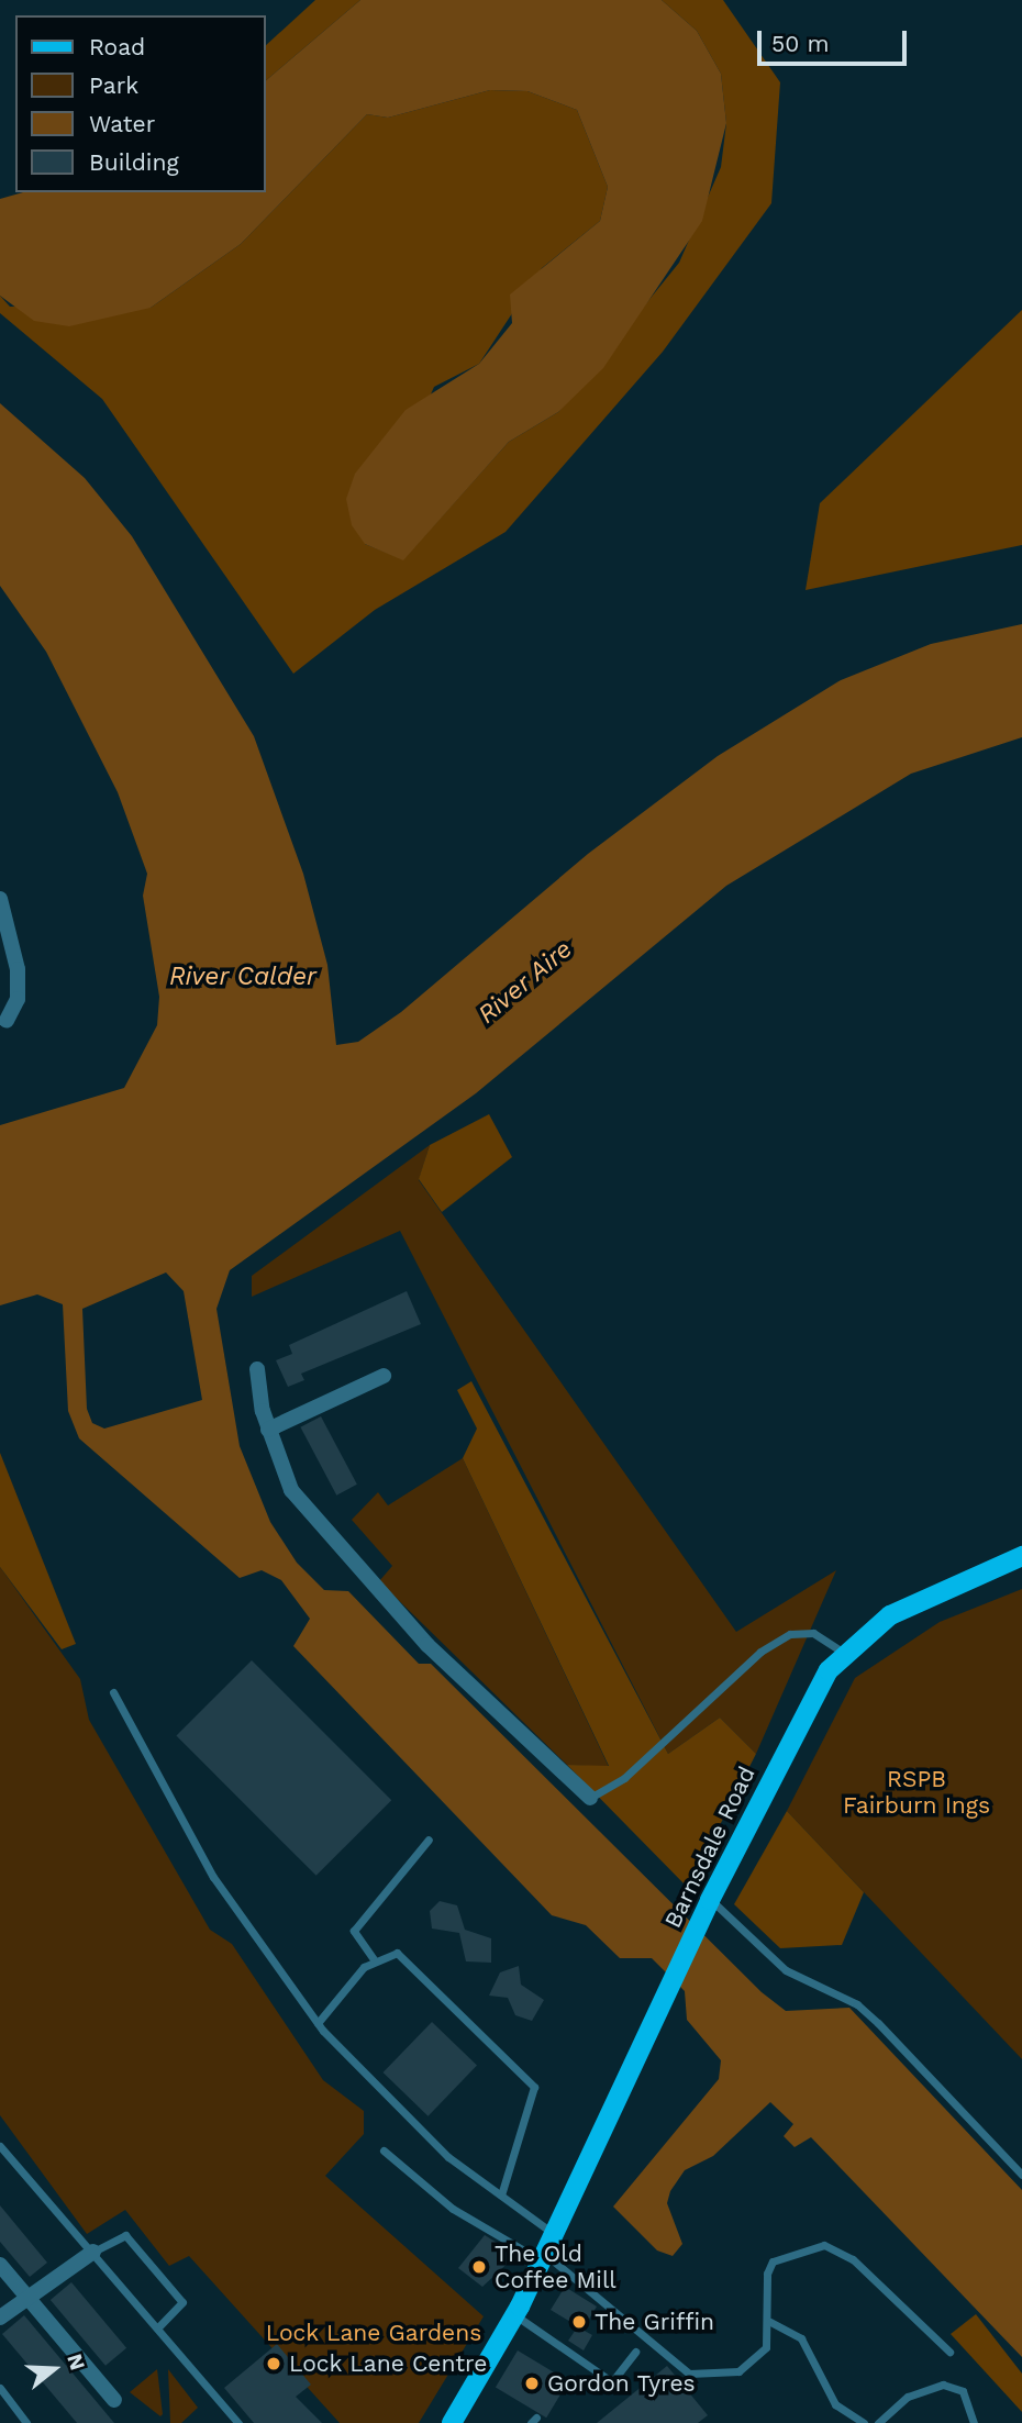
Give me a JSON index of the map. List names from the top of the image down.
{
  "streets": {
    "main road": ["Barnsdale Road"]
  },
  "water": ["River Calder", "River Aire"],
  "parks": ["RSPB Fairburn Ings", "Lock Lane Gardens"],
  "places": [
    "The Old Coffee Mill",
    "The Griffin",
    "Lock Lane Centre",
    "Gordon Tyres"
  ],
  "legend": [
    "Road",
    "Park",
    "Water",
    "Building"
  ],
  "scale_bar": "50 m",
  "north": "right"
}
